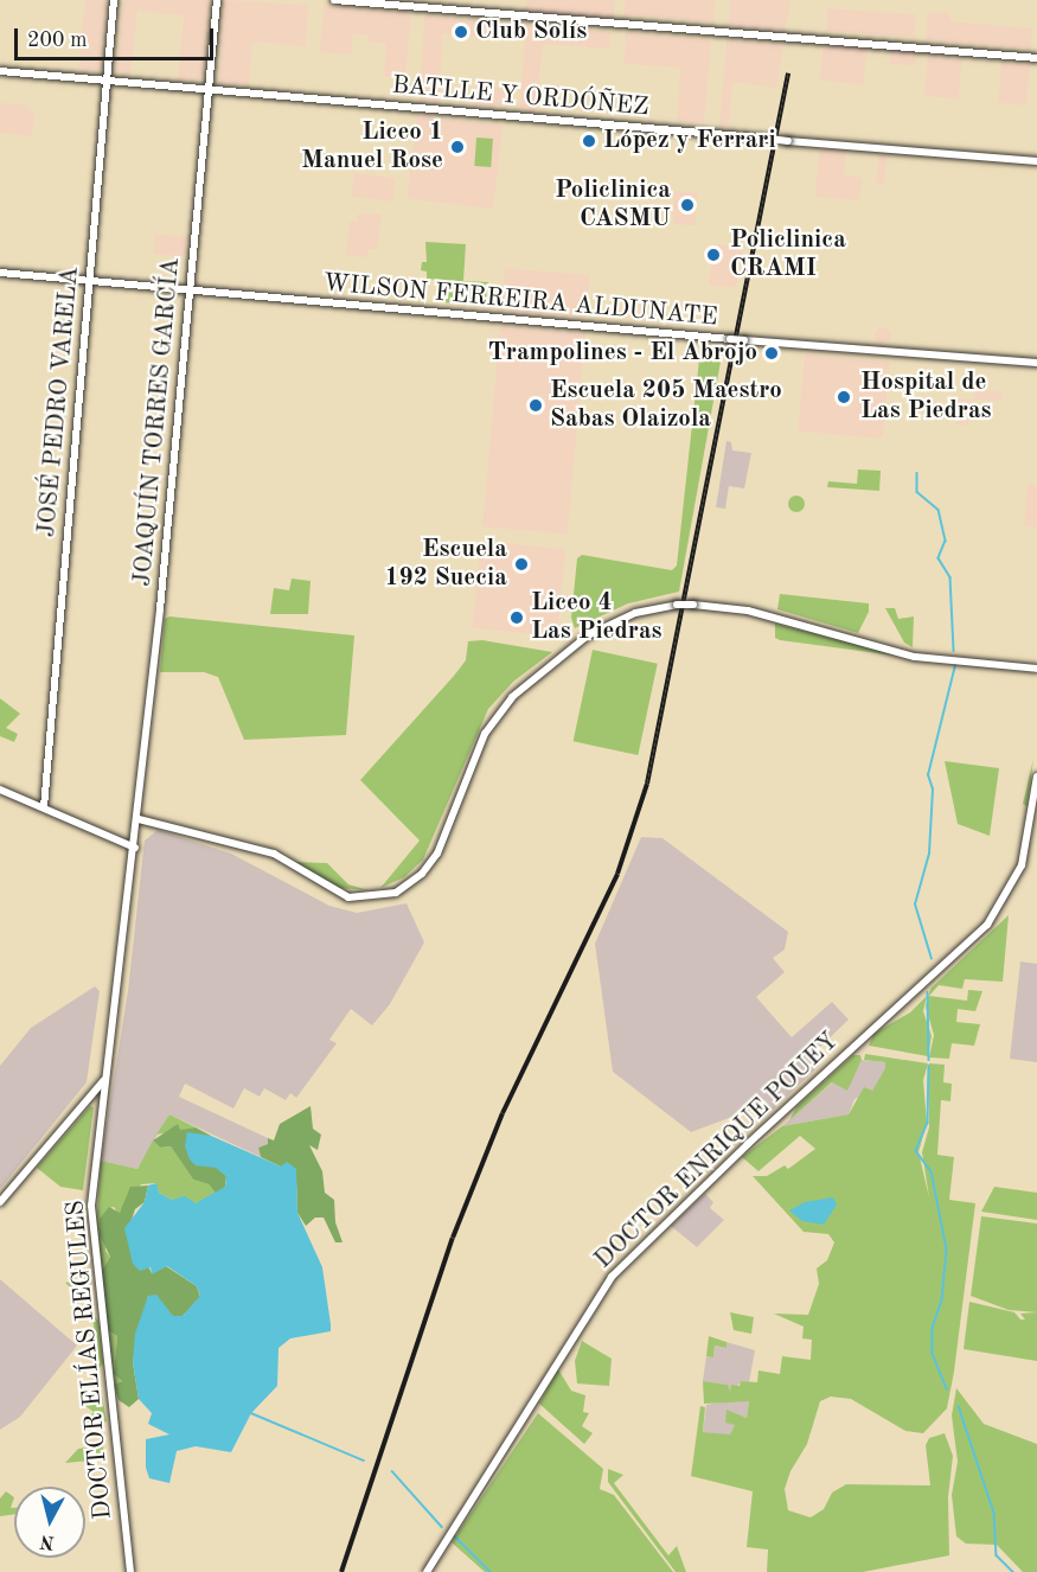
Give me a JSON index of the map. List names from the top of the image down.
{
  "streets": {
    "street": [
      "BATLLE Y ORDÓÑEZ",
      "WILSON FERREIRA ALDUNATE",
      "JOSÉ PEDRO VARELA",
      "JOAQUÍN TORRES GARCÍA",
      "DOCTOR ENRIQUE POUEY",
      "DOCTOR ELÍAS REGULES"
    ]
  },
  "crossings": [
    ["BATLLE Y ORDÓÑEZ", "JOSÉ PEDRO VARELA"],
    ["BATLLE Y ORDÓÑEZ", "JOAQUÍN TORRES GARCÍA"],
    ["WILSON FERREIRA ALDUNATE", "JOSÉ PEDRO VARELA"],
    ["WILSON FERREIRA ALDUNATE", "JOAQUÍN TORRES GARCÍA"],
    ["JOAQUÍN TORRES GARCÍA", "DOCTOR ELÍAS REGULES"]
  ],
  "places": [
    "Club Solís",
    "López y Ferrari",
    "Liceo 1 Manuel Rose",
    "Policlinica CASMU",
    "Policlinica CRAMI",
    "Trampolines - El Abrojo",
    "Hospital de Las Piedras",
    "Escuela 205 Maestro Sabas Olaizola",
    "Escuela 192 Suecia",
    "Liceo 4 Las Piedras"
  ],
  "scale_bar": "200 m",
  "north": "bottom"
}
